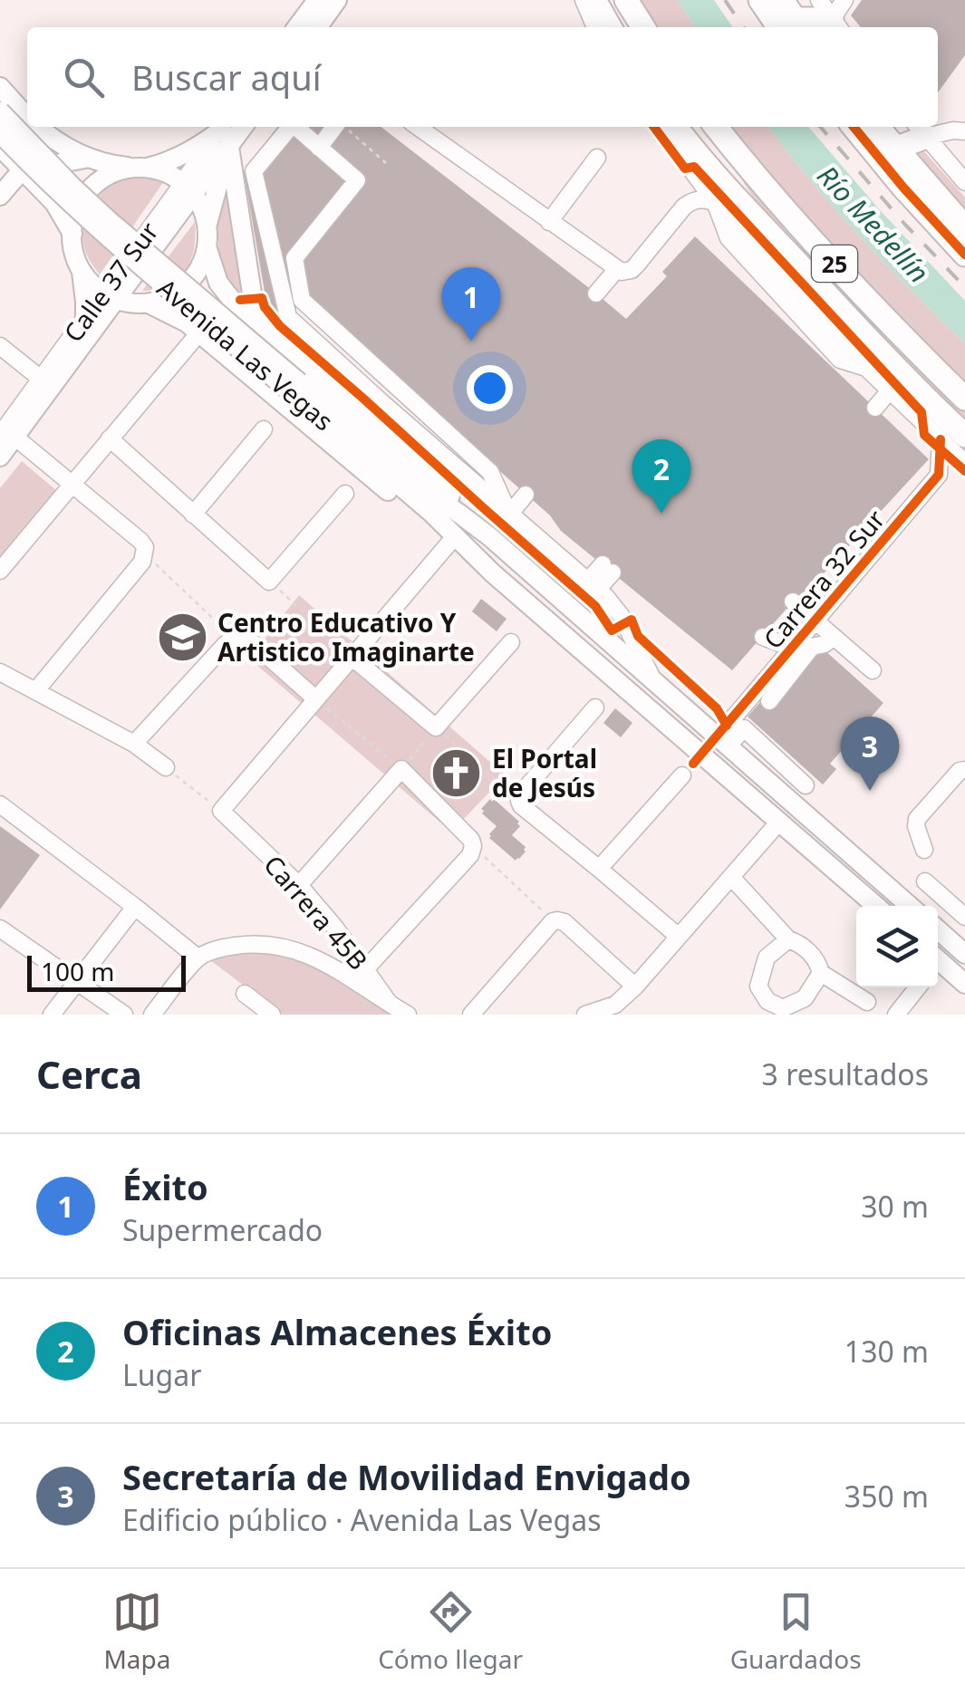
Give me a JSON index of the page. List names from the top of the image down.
{
  "streets": {
    "highway": ["25"],
    "main road": ["Calle 37 Sur", "Avenida Las Vegas"],
    "street": ["Carrera 32 Sur", "Carrera 45B"]
  },
  "crossings": [
    ["Calle 37 Sur", "Avenida Las Vegas"],
    ["Avenida Las Vegas", "Carrera 32 Sur"]
  ],
  "water": ["Río Medellín"],
  "places": {
    "school or university": ["Centro Educativo Y Artistico Imaginarte"],
    "church": ["El Portal de Jesús"]
  },
  "scale_bar": "100 m",
  "page": {
    "search": "Buscar aquí",
    "pins": ["1", "2", "3"],
    "scale": "100 m",
    "heading": ["Cerca", "3 resultados"],
    "list": [
      {
        "mark": "1",
        "name": "Éxito",
        "note": "Supermercado",
        "value": "30 m"
      },
      {
        "mark": "2",
        "name": "Oficinas Almacenes Éxito",
        "note": "Lugar",
        "value": "130 m"
      },
      {
        "mark": "3",
        "name": "Secretaría de Movilidad Envigado",
        "note": "Edificio público · Avenida Las Vegas",
        "value": "350 m"
      }
    ],
    "nav": ["Mapa", "Cómo llegar", "Guardados"]
  }
}
